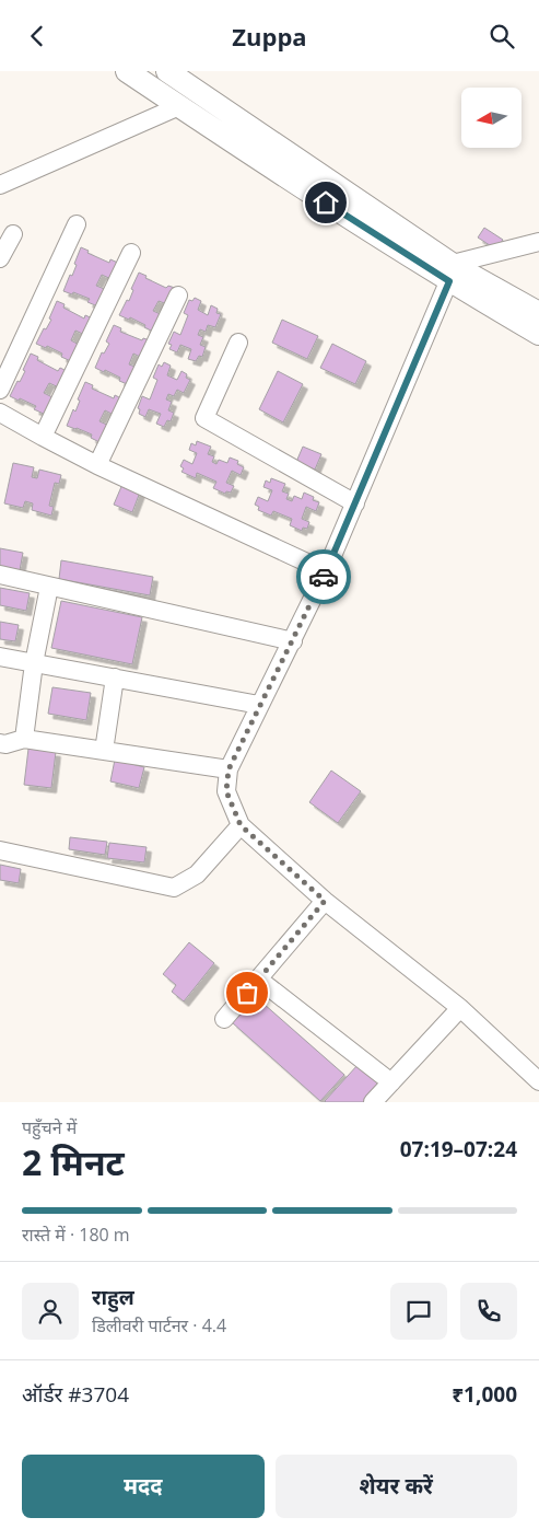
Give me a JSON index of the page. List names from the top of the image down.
{
  "north": "left",
  "page": {
    "header": "Zuppa",
    "heading": ["2 मिनट", "पहुँचने में", "07:19–07:24"],
    "panel": [
      "राहुल",
      "डिलीवरी पार्टनर · 4.4",
      "ऑर्डर #3704",
      "₹1,000"
    ],
    "bar": "रास्ते में · 180 m",
    "buttons": ["मदद", "शेयर करें"]
  }
}
